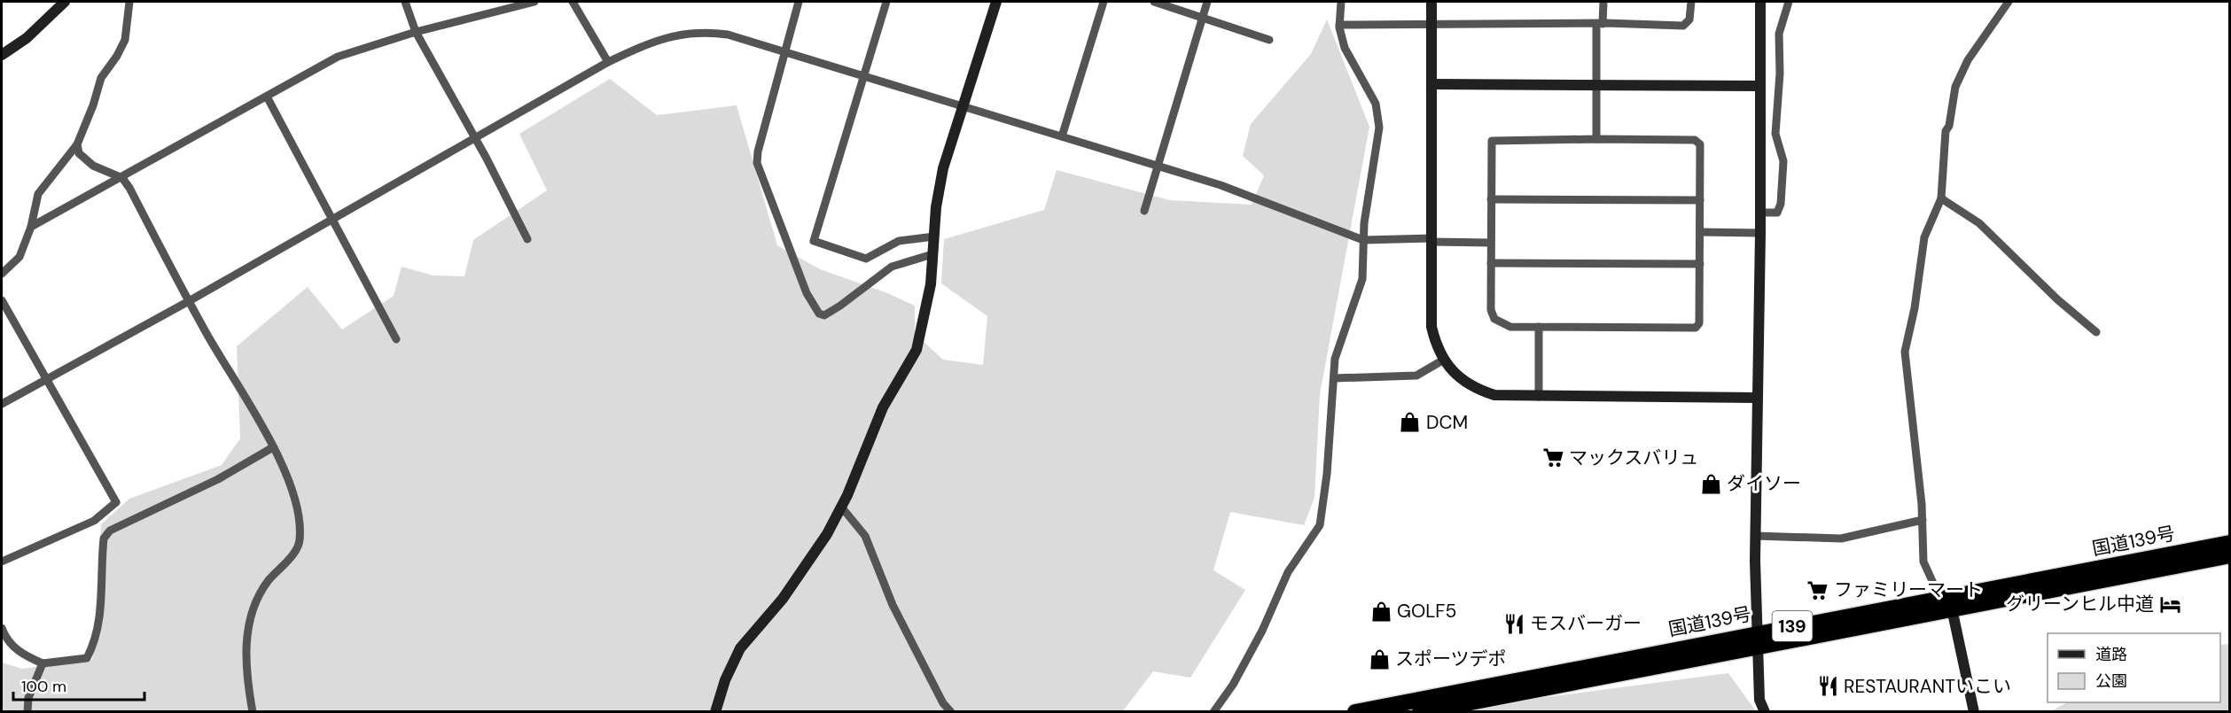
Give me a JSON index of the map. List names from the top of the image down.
{
  "streets": {
    "highway": ["国道139号", "139"]
  },
  "places": {
    "shop": [
      "DCM",
      "ダイソー",
      "GOLF5",
      "スポーツデポ"
    ],
    "supermarket": ["マックスバリュ", "ファミリーマート"],
    "hotel": ["グリーンヒル中道"],
    "restaurant": ["モスバーガー", "RESTAURANTいこい"]
  },
  "legend": ["道路", "公園"],
  "scale_bar": "100 m"
}
